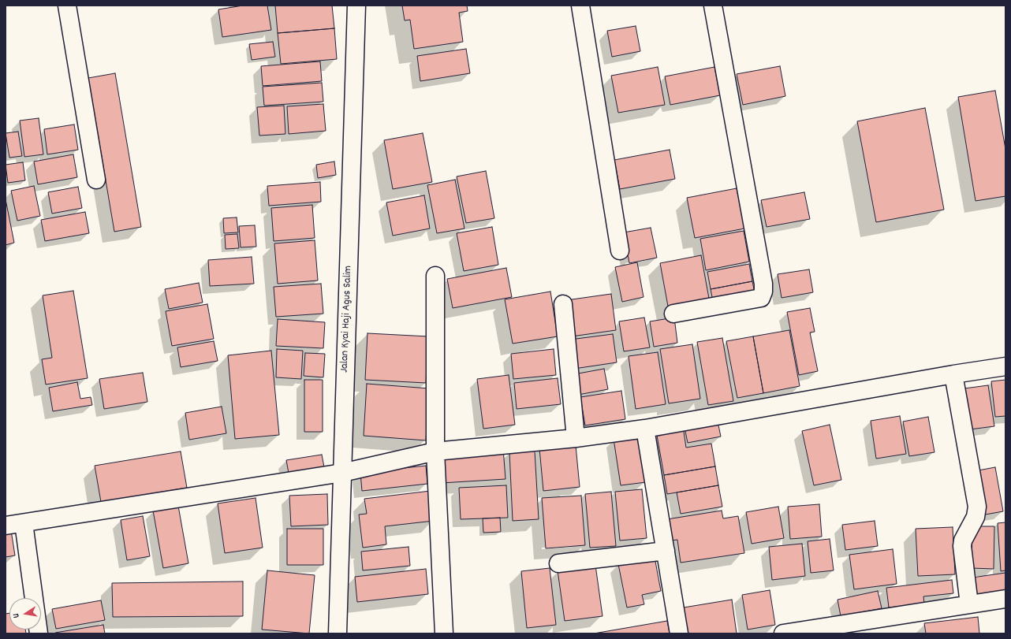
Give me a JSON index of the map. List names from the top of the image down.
{
  "streets": {
    "street": ["Jalan Kyai Haji Agus Salim"]
  },
  "north": "left"
}
